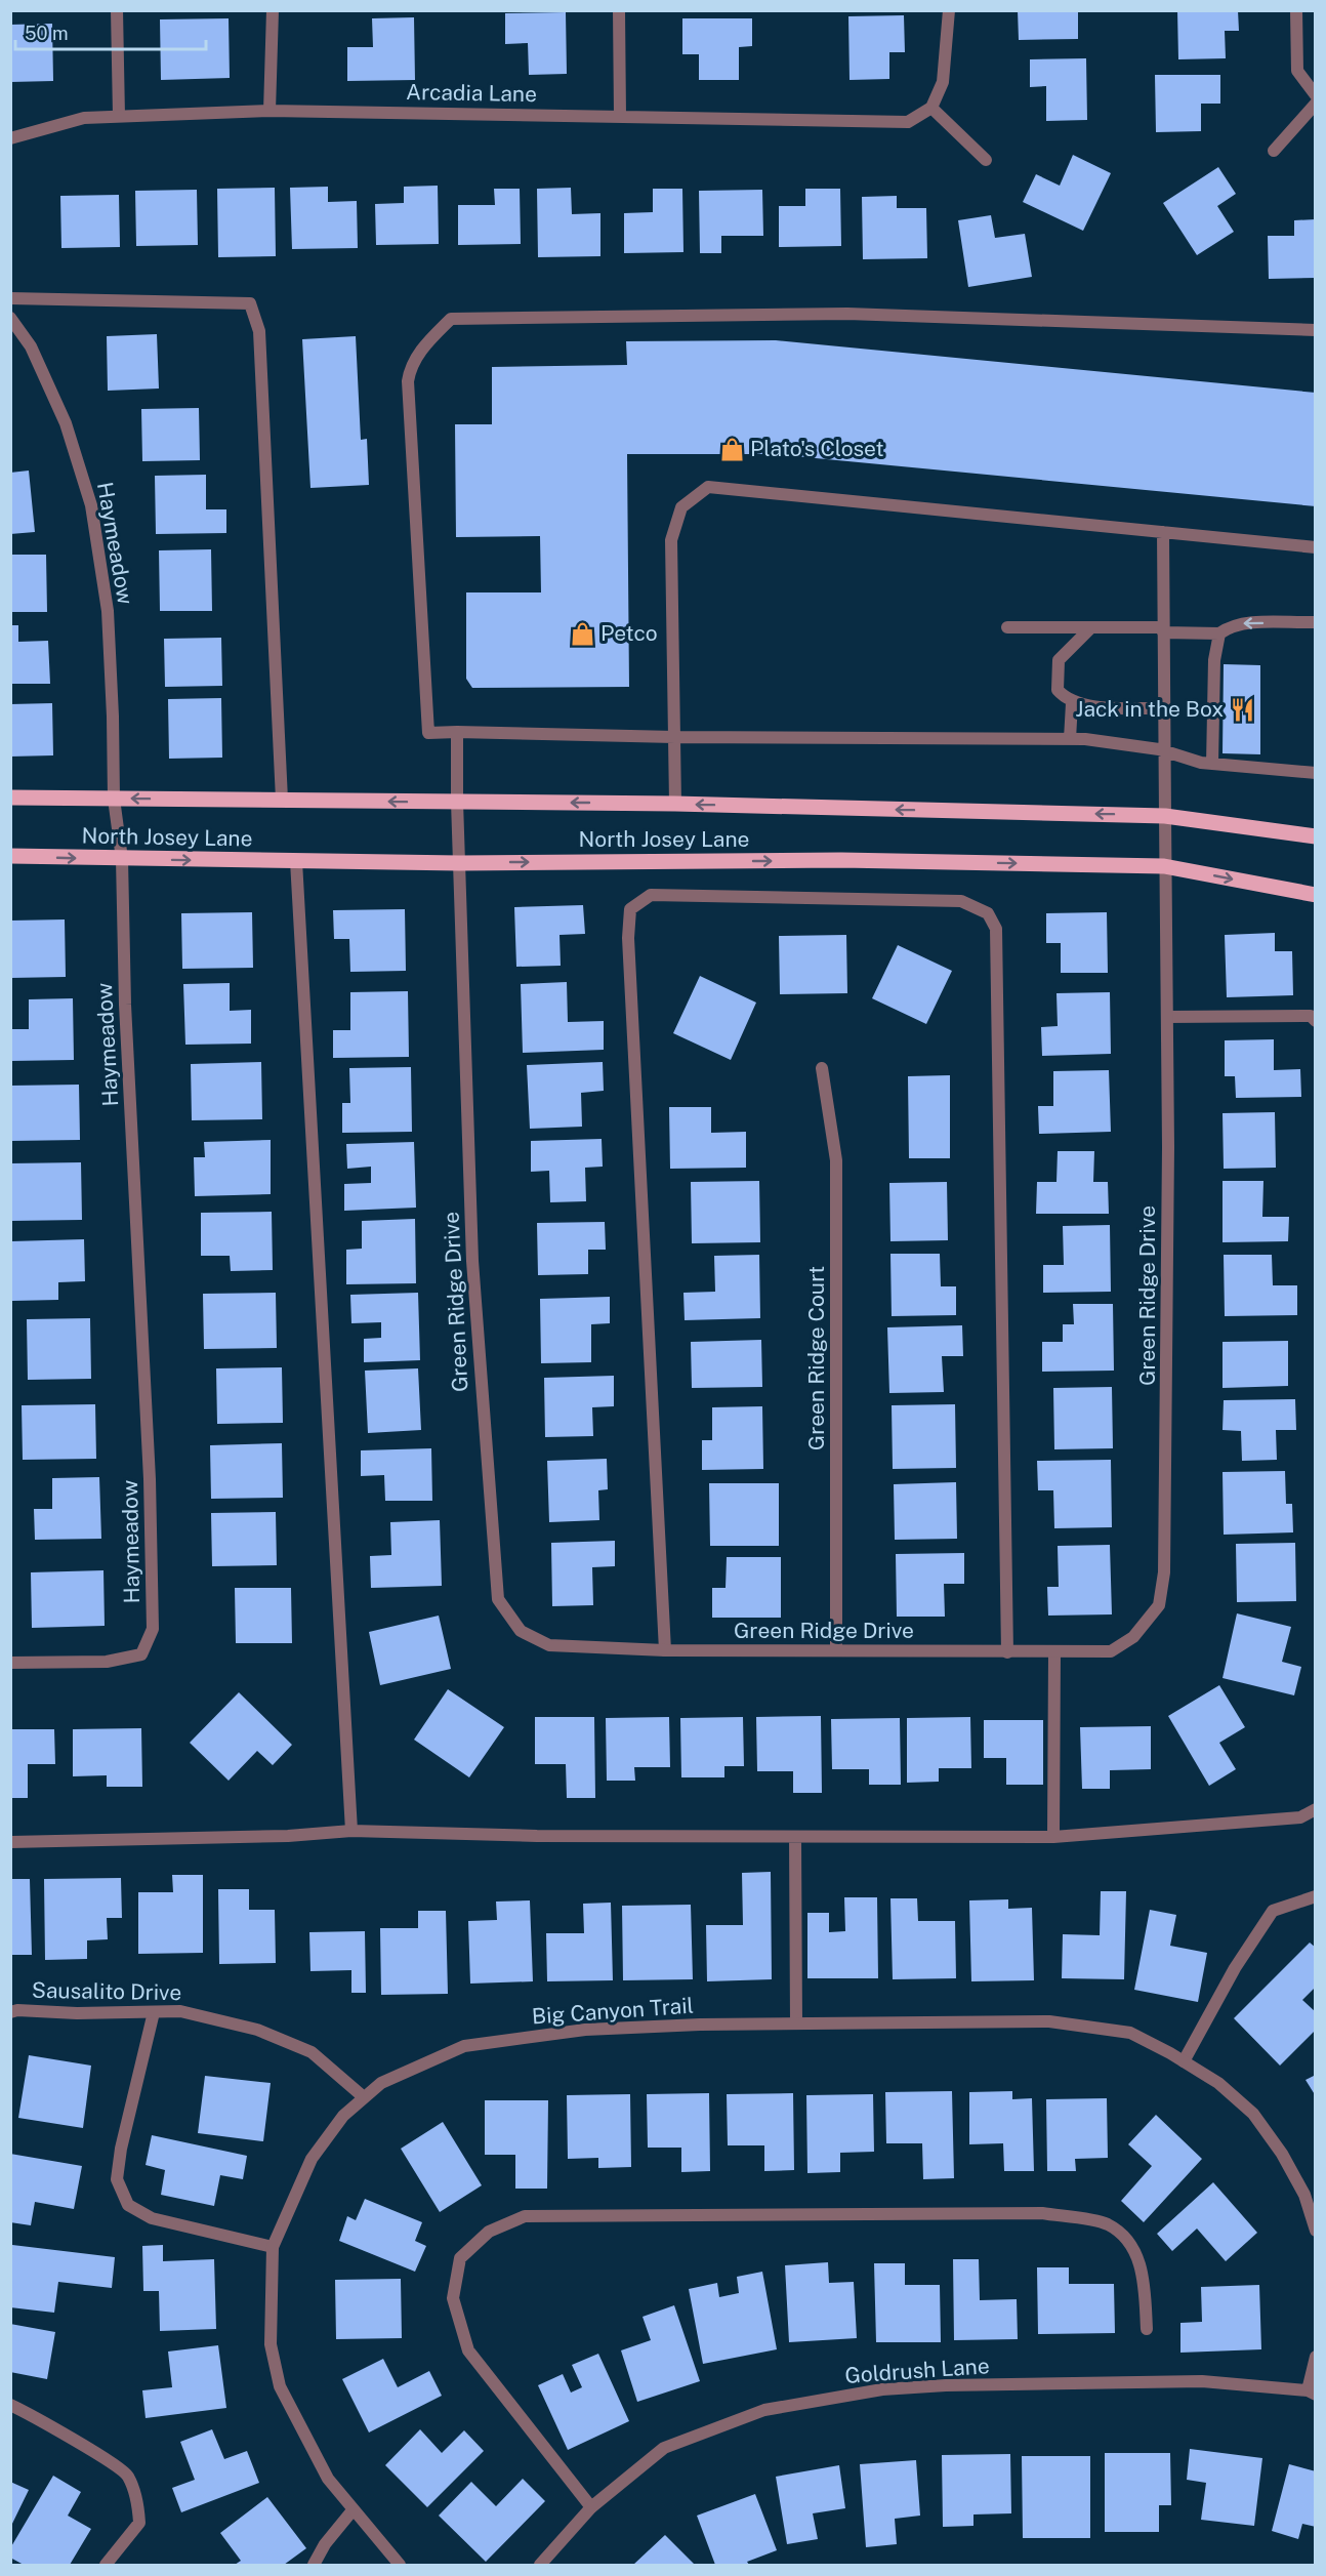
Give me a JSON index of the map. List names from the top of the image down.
{
  "streets": {
    "main road": ["North Josey Lane"],
    "street": [
      "Arcadia Lane",
      "Haymeadow",
      "Green Ridge Drive",
      "Green Ridge Court",
      "Sausalito Drive",
      "Big Canyon Trail",
      "Goldrush Lane"
    ]
  },
  "crossings": [
    ["Haymeadow", "North Josey Lane"],
    ["North Josey Lane", "Green Ridge Drive"],
    ["Green Ridge Drive", "Green Ridge Court"],
    ["Sausalito Drive", "Big Canyon Trail"]
  ],
  "places": {
    "shop": ["Plato's Closet", "Petco"],
    "restaurant": ["Jack in the Box"]
  },
  "scale_bar": "50 m"
}
